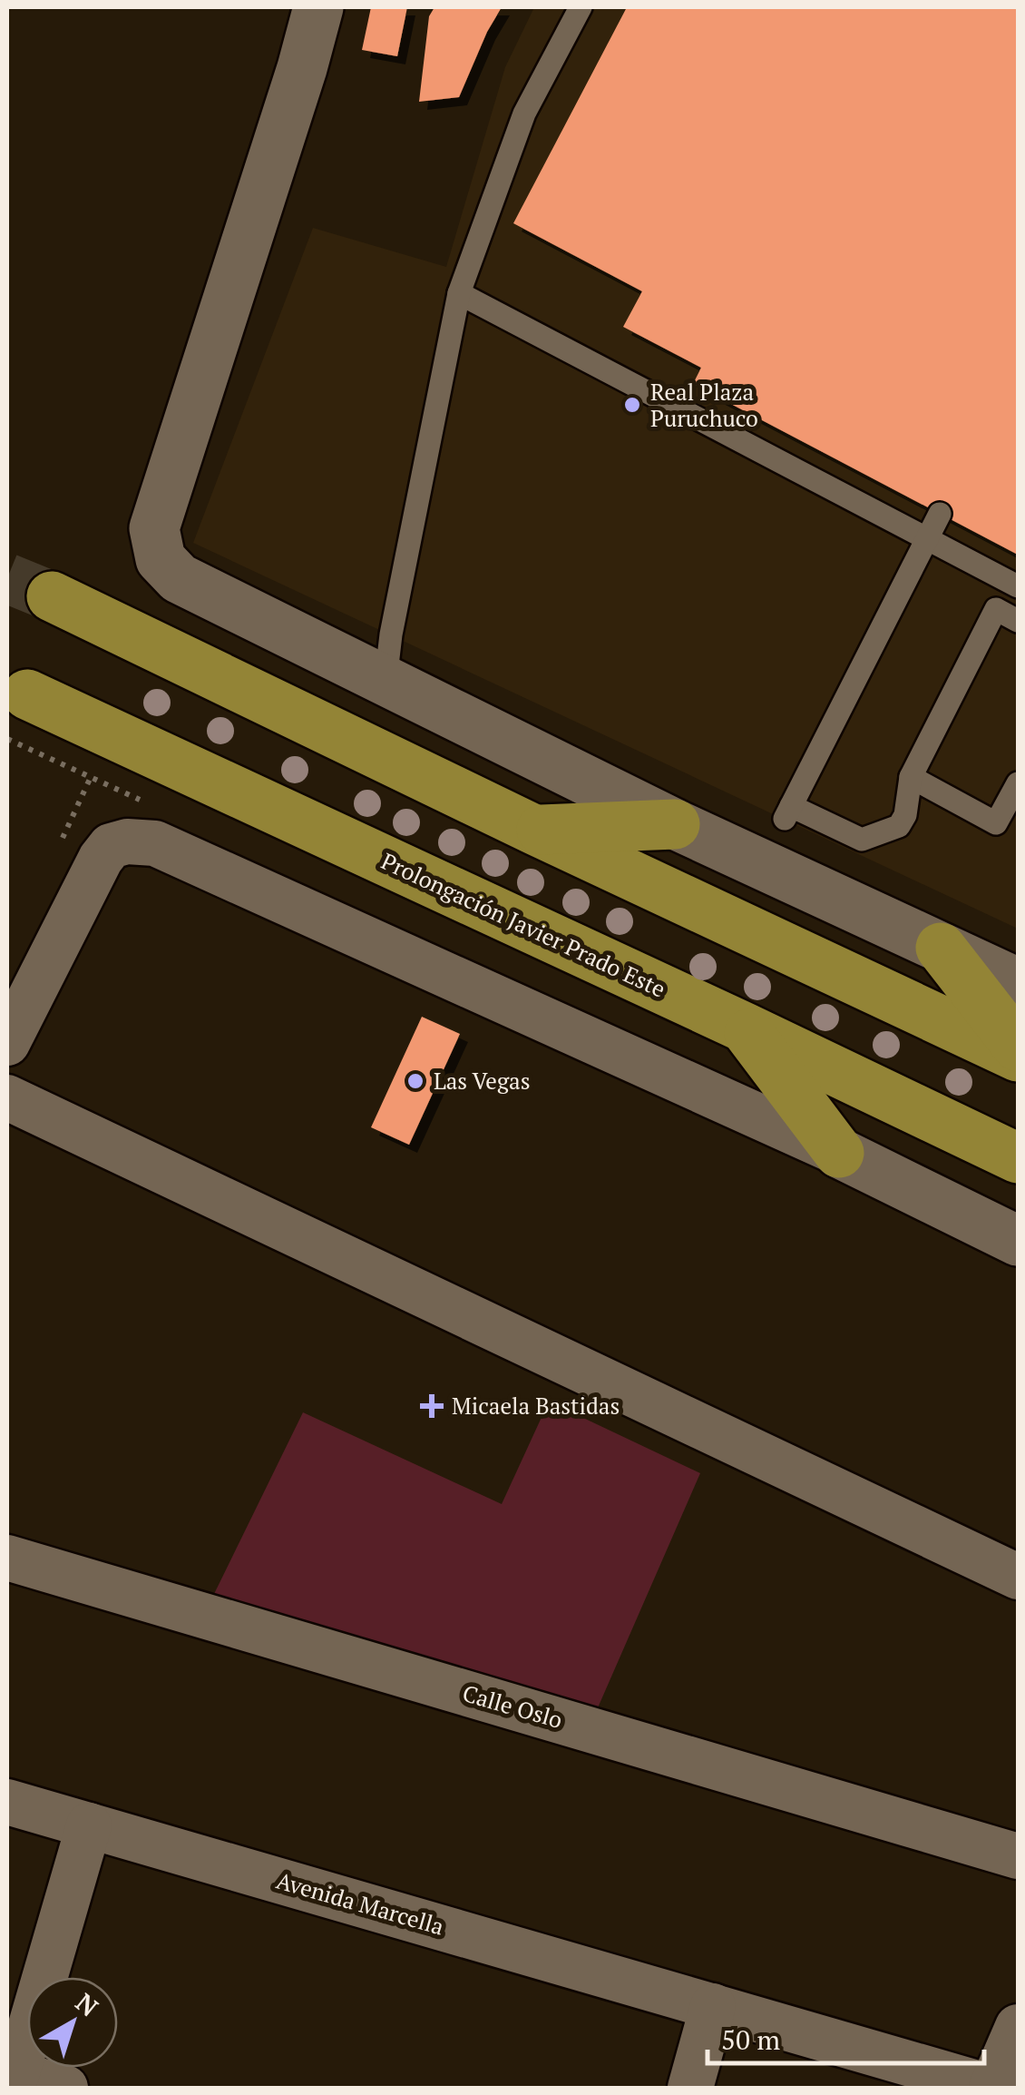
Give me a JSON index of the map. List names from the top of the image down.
{
  "streets": {
    "main road": ["Prolongación Javier Prado Este"],
    "street": ["Calle Oslo", "Avenida Marcella"]
  },
  "places": {
    "other": ["Real Plaza Puruchuco", "Las Vegas"],
    "health": ["Micaela Bastidas"]
  },
  "scale_bar": "50 m",
  "north": "top right"
}
